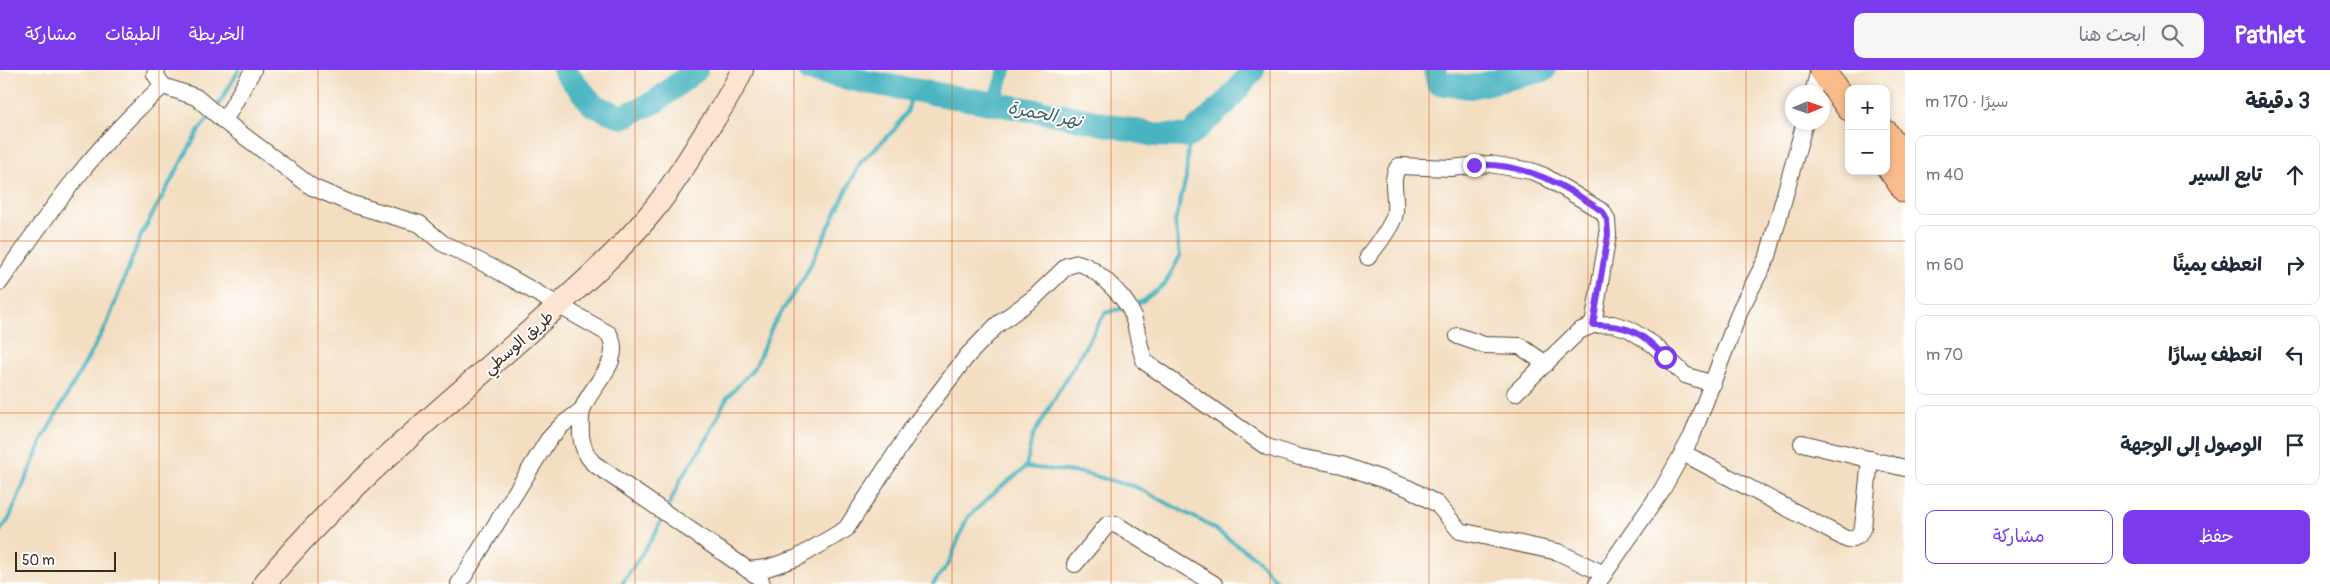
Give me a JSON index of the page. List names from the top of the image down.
{
  "streets": {
    "main road": ["طريق الوسطي"]
  },
  "water": ["نهر الحمرة"],
  "scale_bar": "50 m",
  "north": "right",
  "page": {
    "header": "Pathlet",
    "search": "ابحث هنا",
    "nav": ["الخريطة", "الطبقات", "مشاركة"],
    "heading": ["3 دقيقة", "سيرًا · 170 m"],
    "map_buttons": ["+", "−"],
    "list": [
      ["تابع السير", "40 m"],
      ["انعطف يمينًا", "60 m"],
      ["انعطف يسارًا", "70 m"],
      "الوصول إلى الوجهة"
    ],
    "buttons": ["حفظ", "مشاركة"],
    "scale": "50 m"
  }
}
